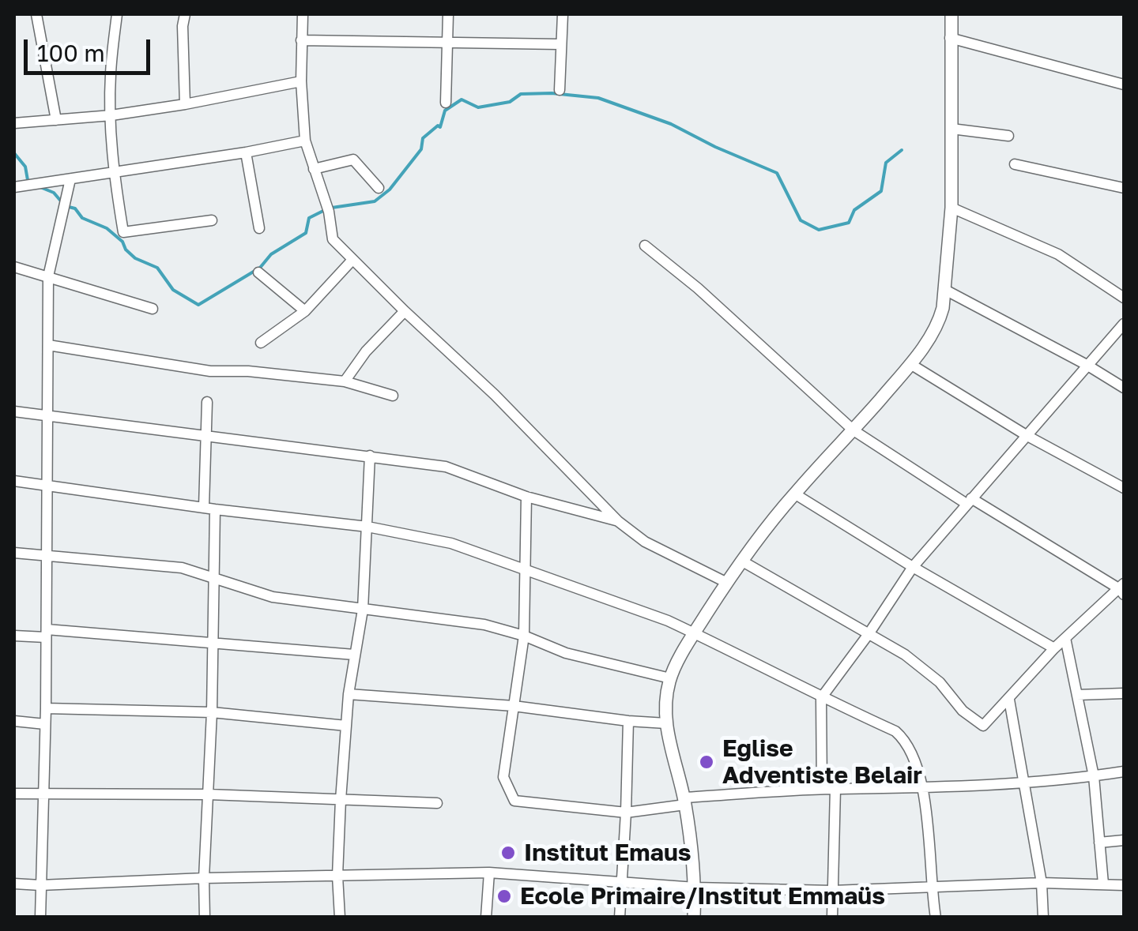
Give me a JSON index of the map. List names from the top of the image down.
{
  "places": ["Eglise Adventiste Belair", "Institut Emaus", "Ecole Primaire/Institut Emmaüs"],
  "scale_bar": "100 m"
}
